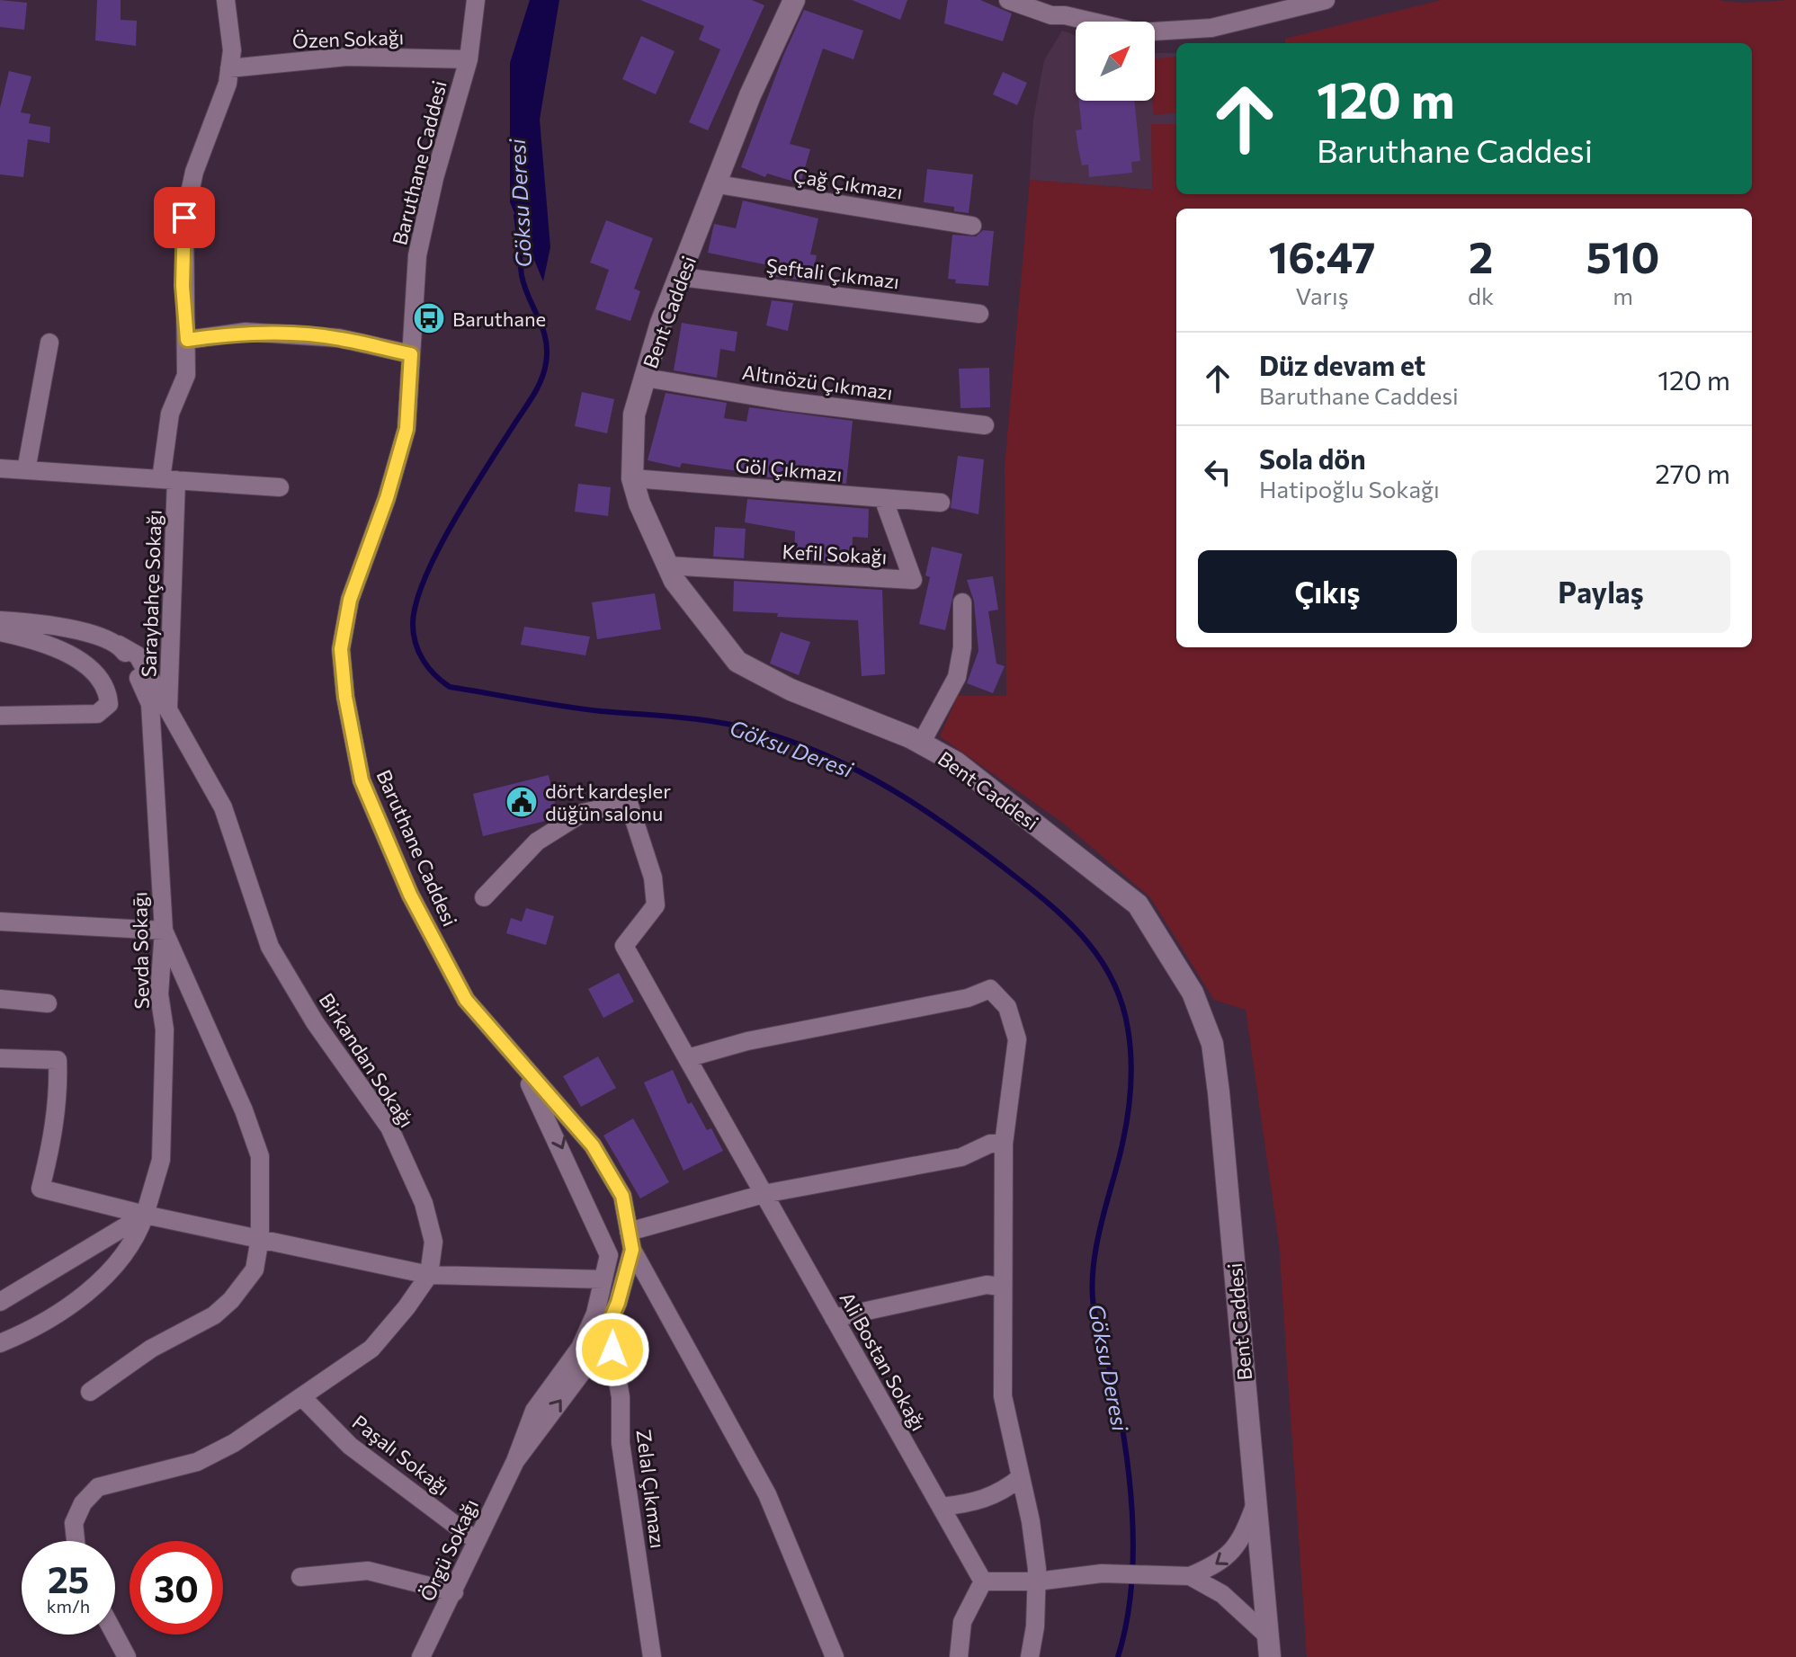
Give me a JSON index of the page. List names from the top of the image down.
{
  "streets": {
    "street": [
      "Özen Sokağı",
      "Baruthane Caddesi",
      "Çağ Çıkmazı",
      "Şeftali Çıkmazı",
      "Bent Caddesi",
      "Altınözü Çıkmazı",
      "Göl Çıkmazı",
      "Kefil Sokağı",
      "Saraybahçe Sokağı",
      "Sevda Sokaḡı",
      "Birkandan Sokağı",
      "Ali Bostan Sokağı",
      "Paşalı Sokağı",
      "Zelal Çıkmazı",
      "Örgü Sokağı"
    ]
  },
  "crossings": [
    ["Özen Sokağı", "Baruthane Caddesi"],
    ["Özen Sokağı", "Saraybahçe Sokağı"],
    ["Çağ Çıkmazı", "Bent Caddesi"],
    ["Şeftali Çıkmazı", "Bent Caddesi"],
    ["Bent Caddesi", "Altınözü Çıkmazı"],
    ["Bent Caddesi", "Göl Çıkmazı"],
    ["Bent Caddesi", "Kefil Sokağı"],
    ["Göl Çıkmazı", "Kefil Sokağı"],
    ["Saraybahçe Sokağı", "Birkandan Sokağı"],
    ["Sevda Sokaḡı", "Birkandan Sokağı"],
    ["Birkandan Sokağı", "Paşalı Sokağı"],
    ["Paşalı Sokağı", "Örgü Sokağı"]
  ],
  "water": ["Göksu Deresi"],
  "places": {
    "bus stop": ["Baruthane"],
    "public building": ["dört kardeşler düğün salonu"]
  },
  "north": "top right",
  "page": {
    "turn": ["120 m", "Baruthane Caddesi"],
    "eta": [
      "16:47",
      "Varış",
      "2",
      "dk",
      "510",
      "m"
    ],
    "list": [
      {
        "name": "Düz devam et",
        "note": "Baruthane Caddesi",
        "value": "120 m"
      },
      {
        "name": "Sola dön",
        "note": "Hatipoğlu Sokağı",
        "value": "270 m"
      }
    ],
    "buttons": ["Çıkış", "Paylaş"],
    "speed": "25 km/h",
    "limit": "30"
  }
}
